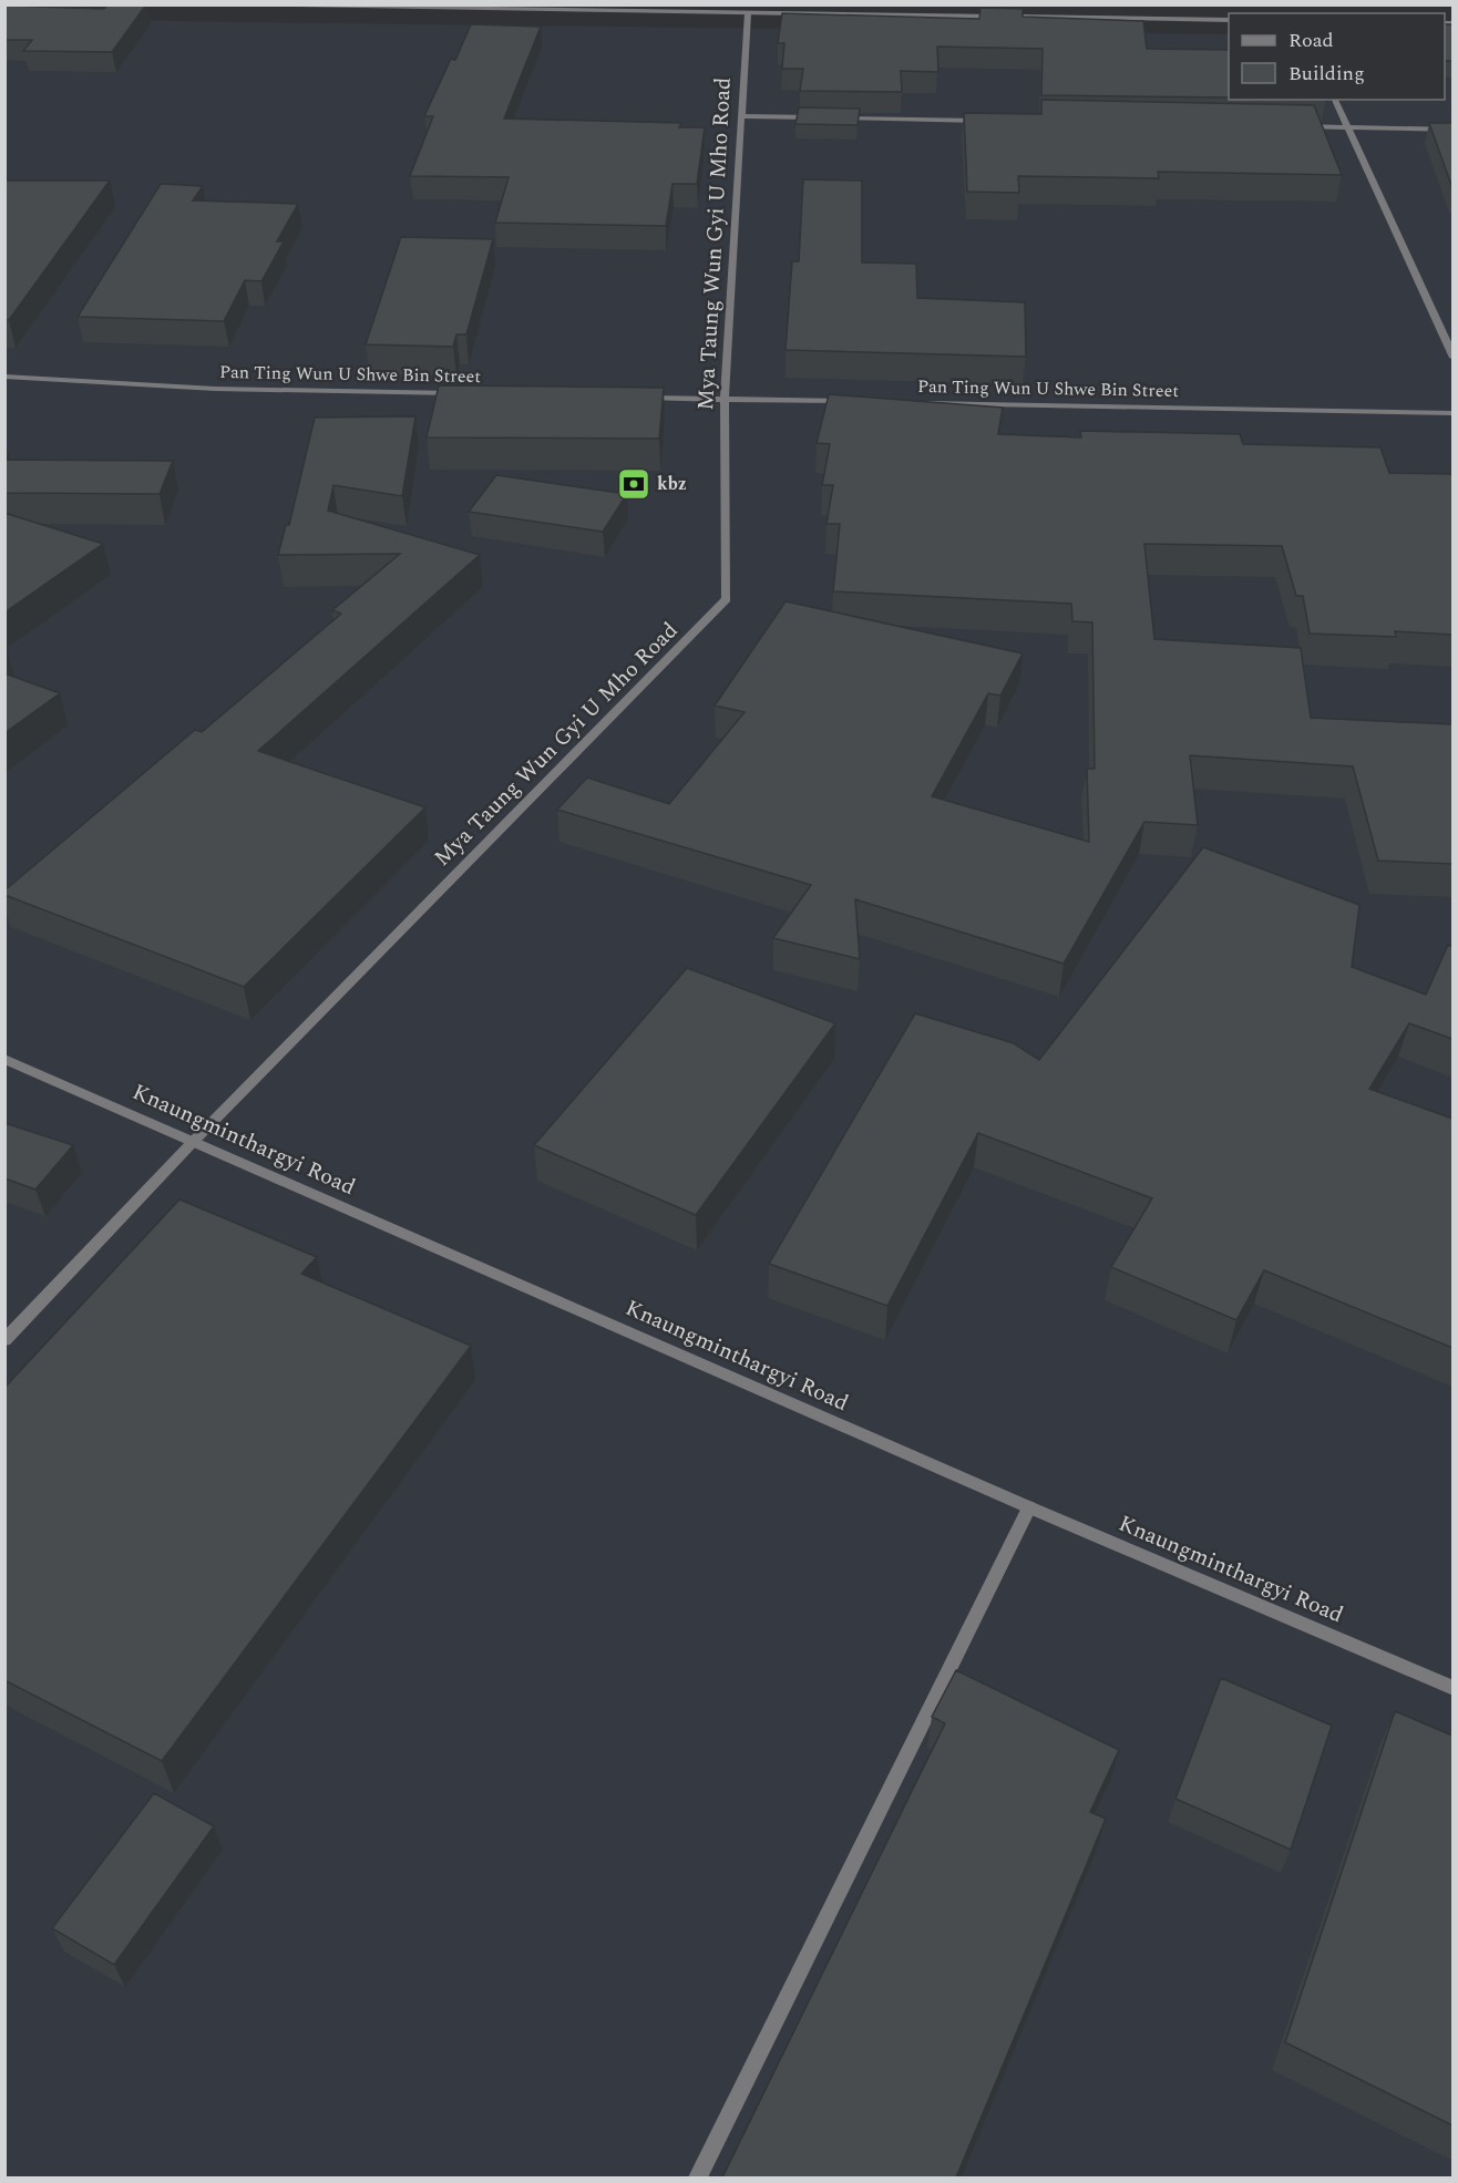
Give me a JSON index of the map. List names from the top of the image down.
{
  "streets": {
    "street": ["Mya Taung Wun Gyi U Mho Road", "Pan Ting Wun U Shwe Bin Street", "Knaungminthargyi Road"]
  },
  "crossings": [
    ["Mya Taung Wun Gyi U Mho Road", "Knaungminthargyi Road"]
  ],
  "places": {
    "bank": ["kbz"]
  },
  "legend": ["Road", "Building"]
}
